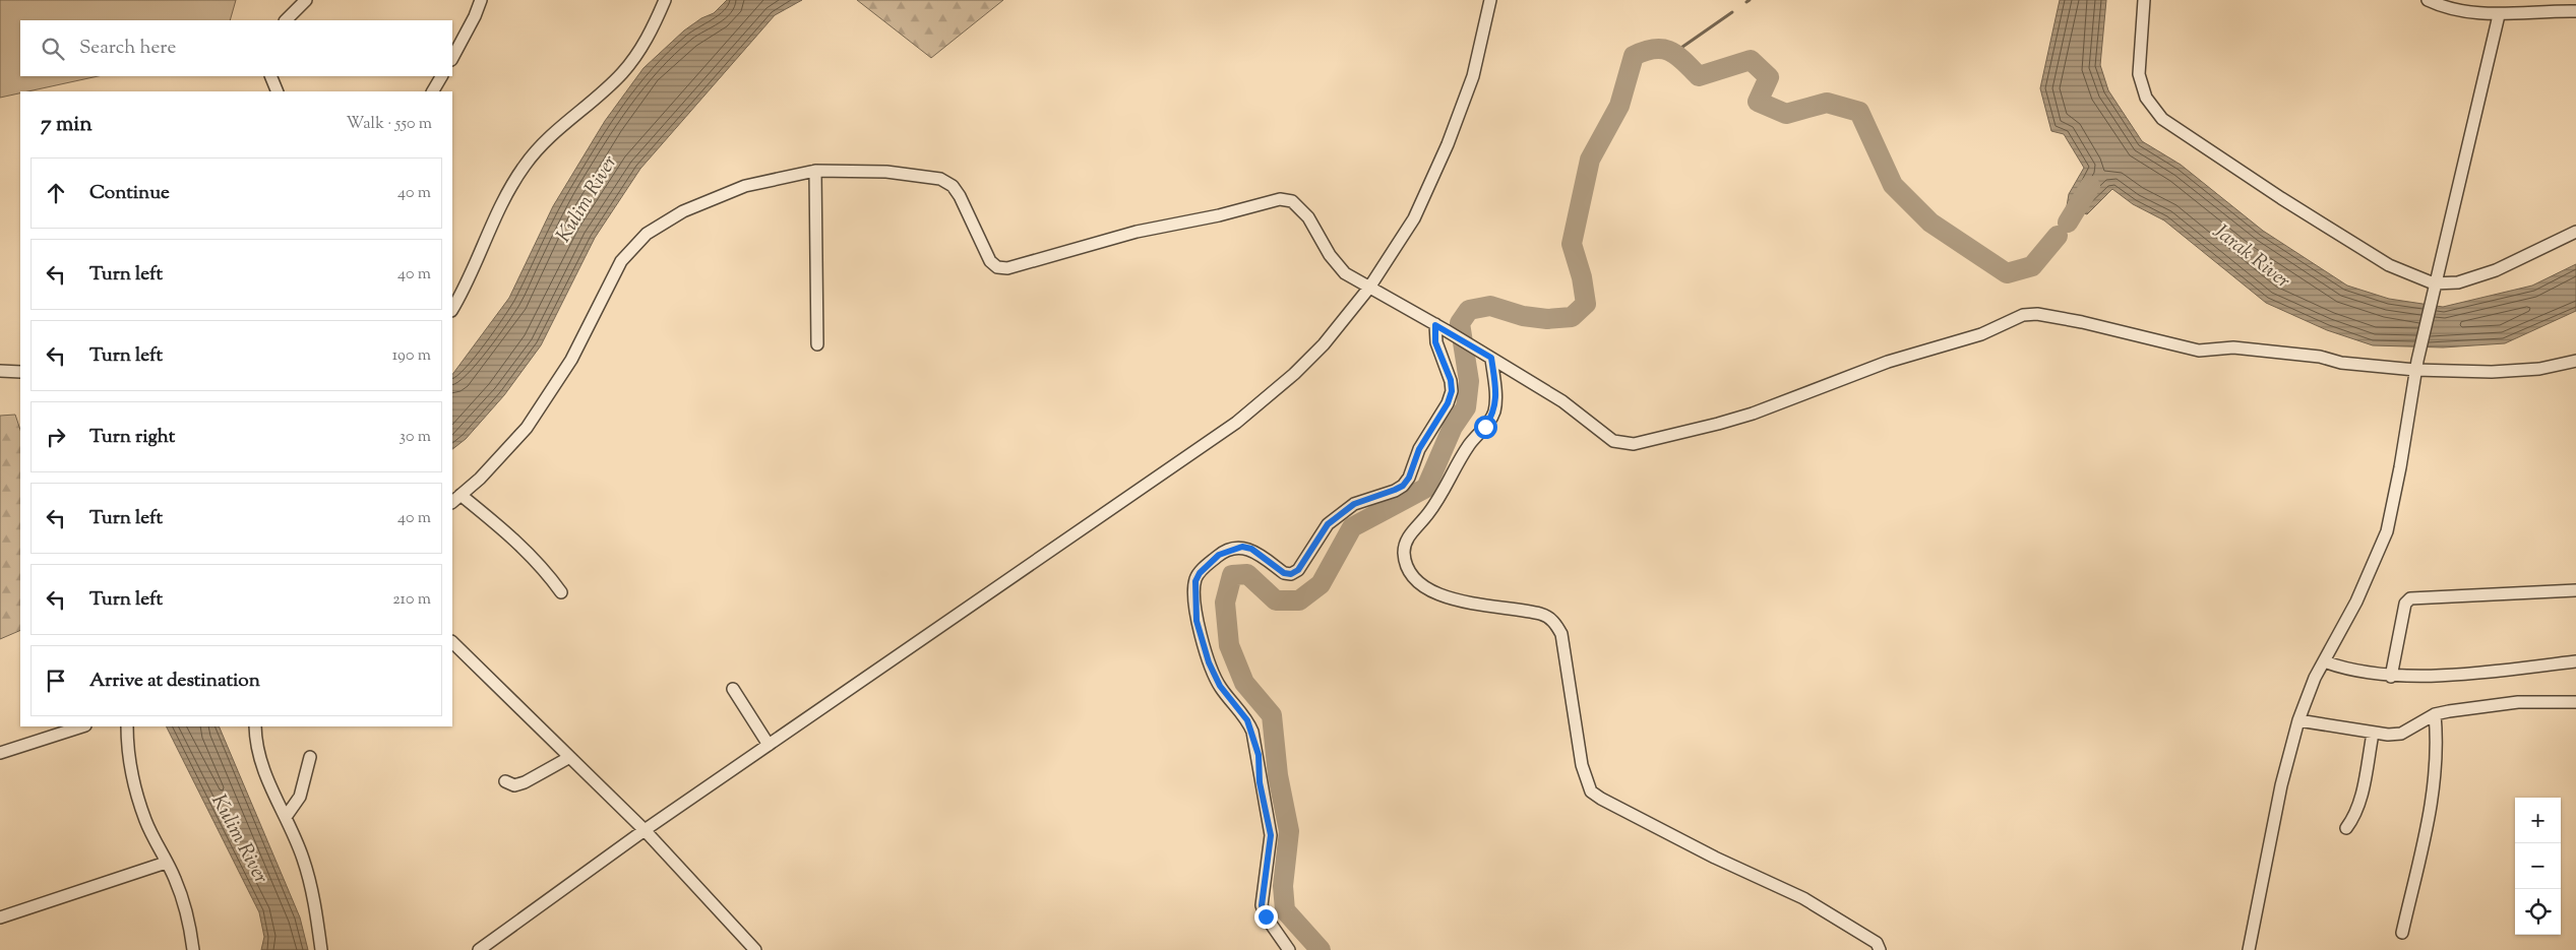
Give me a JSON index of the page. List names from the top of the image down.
{
  "water": ["Kulim River", "Jarak River"],
  "page": {
    "search": "Search here",
    "heading": ["7 min", "Walk · 550 m"],
    "list": [
      ["Continue", "40 m"],
      ["Turn left", "40 m"],
      ["Turn left", "190 m"],
      ["Turn right", "30 m"],
      ["Turn left", "40 m"],
      ["Turn left", "210 m"],
      "Arrive at destination"
    ],
    "map_buttons": ["+", "−"]
  }
}
